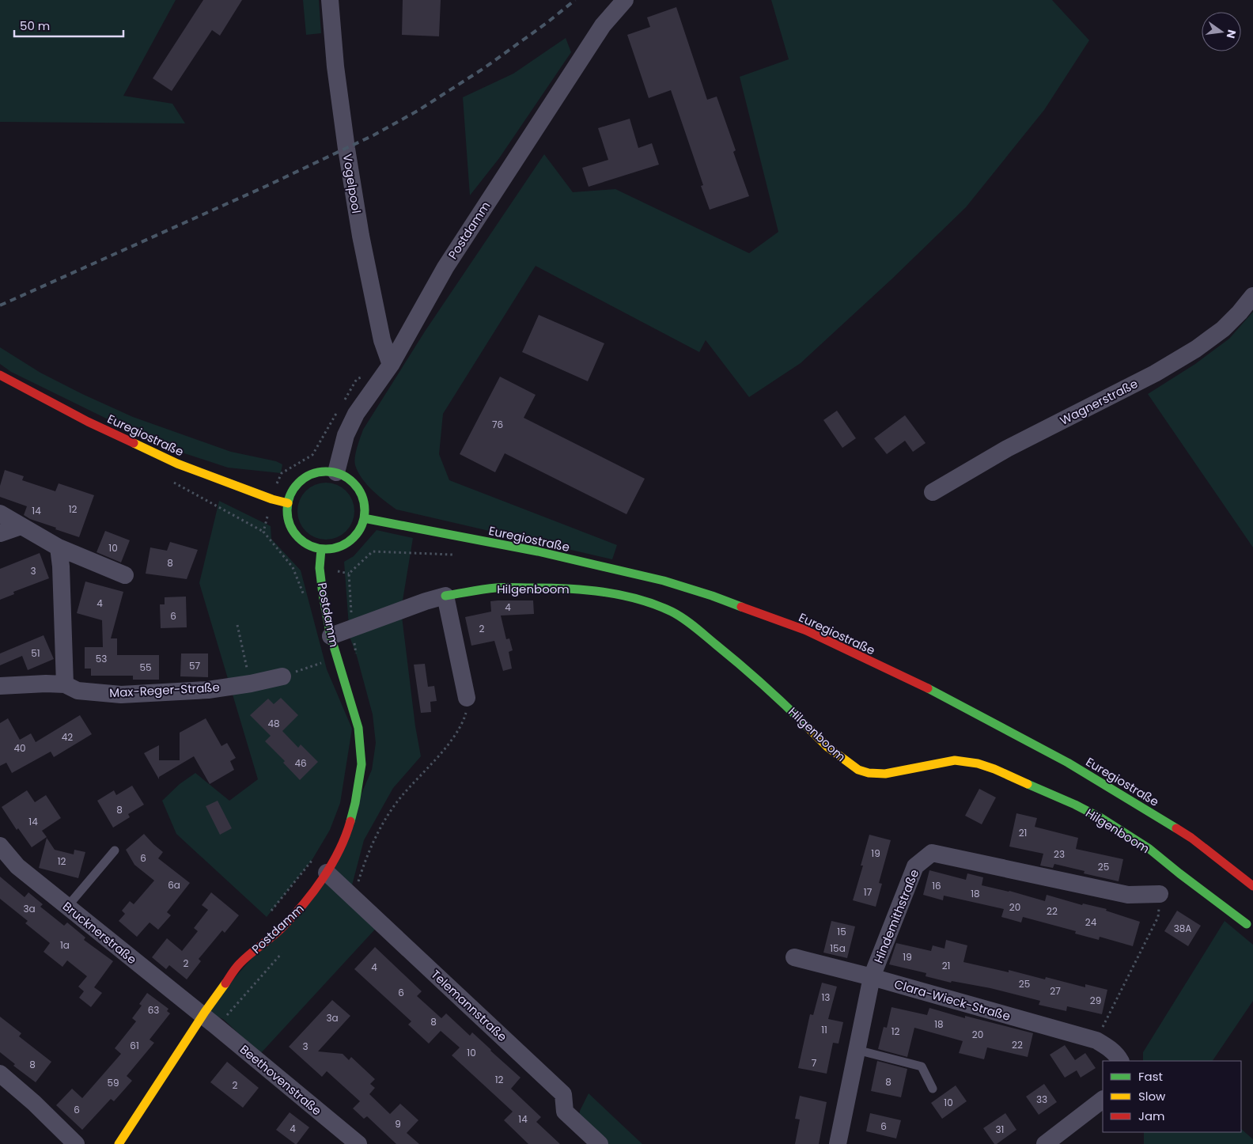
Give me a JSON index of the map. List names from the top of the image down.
{
  "streets": {
    "street": [
      "Vogelpool",
      "Postdamm",
      "Wagnerstraße",
      "Euregiostraße",
      "Hilgenboom",
      "Max-Reger-Straße",
      "Hindemithstraße",
      "Brucknerstraße",
      "Clara-Wieck-Straße",
      "Telemannstraße",
      "Beethovenstraße"
    ]
  },
  "crossings": [
    ["Vogelpool", "Postdamm"],
    ["Postdamm", "Euregiostraße"],
    ["Postdamm", "Hilgenboom"],
    ["Postdamm", "Brucknerstraße"],
    ["Postdamm", "Telemannstraße"],
    ["Postdamm", "Beethovenstraße"],
    ["Hindemithstraße", "Clara-Wieck-Straße"],
    ["Brucknerstraße", "Beethovenstraße"]
  ],
  "house_numbers": [
    "76",
    "12",
    "14",
    "10",
    "8",
    "3",
    "4",
    "4",
    "6",
    "2",
    "51",
    "53",
    "57",
    "55",
    "48",
    "42",
    "40",
    "46",
    "8",
    "14",
    "21",
    "19",
    "23",
    "6",
    "12",
    "25",
    "6a",
    "16",
    "17",
    "18",
    "20",
    "3a",
    "22",
    "24",
    "38A",
    "15",
    "1a",
    "15a",
    "19",
    "2",
    "21",
    "4",
    "25",
    "27",
    "6",
    "13",
    "29",
    "63",
    "3a",
    "8",
    "18",
    "11",
    "12",
    "20",
    "22",
    "61",
    "3",
    "10",
    "7",
    "8",
    "12",
    "8",
    "59",
    "2",
    "33",
    "10",
    "6",
    "14",
    "9",
    "6",
    "4",
    "31"
  ],
  "legend": ["Fast", "Slow", "Jam"],
  "scale_bar": "50 m",
  "north": "right"
}
